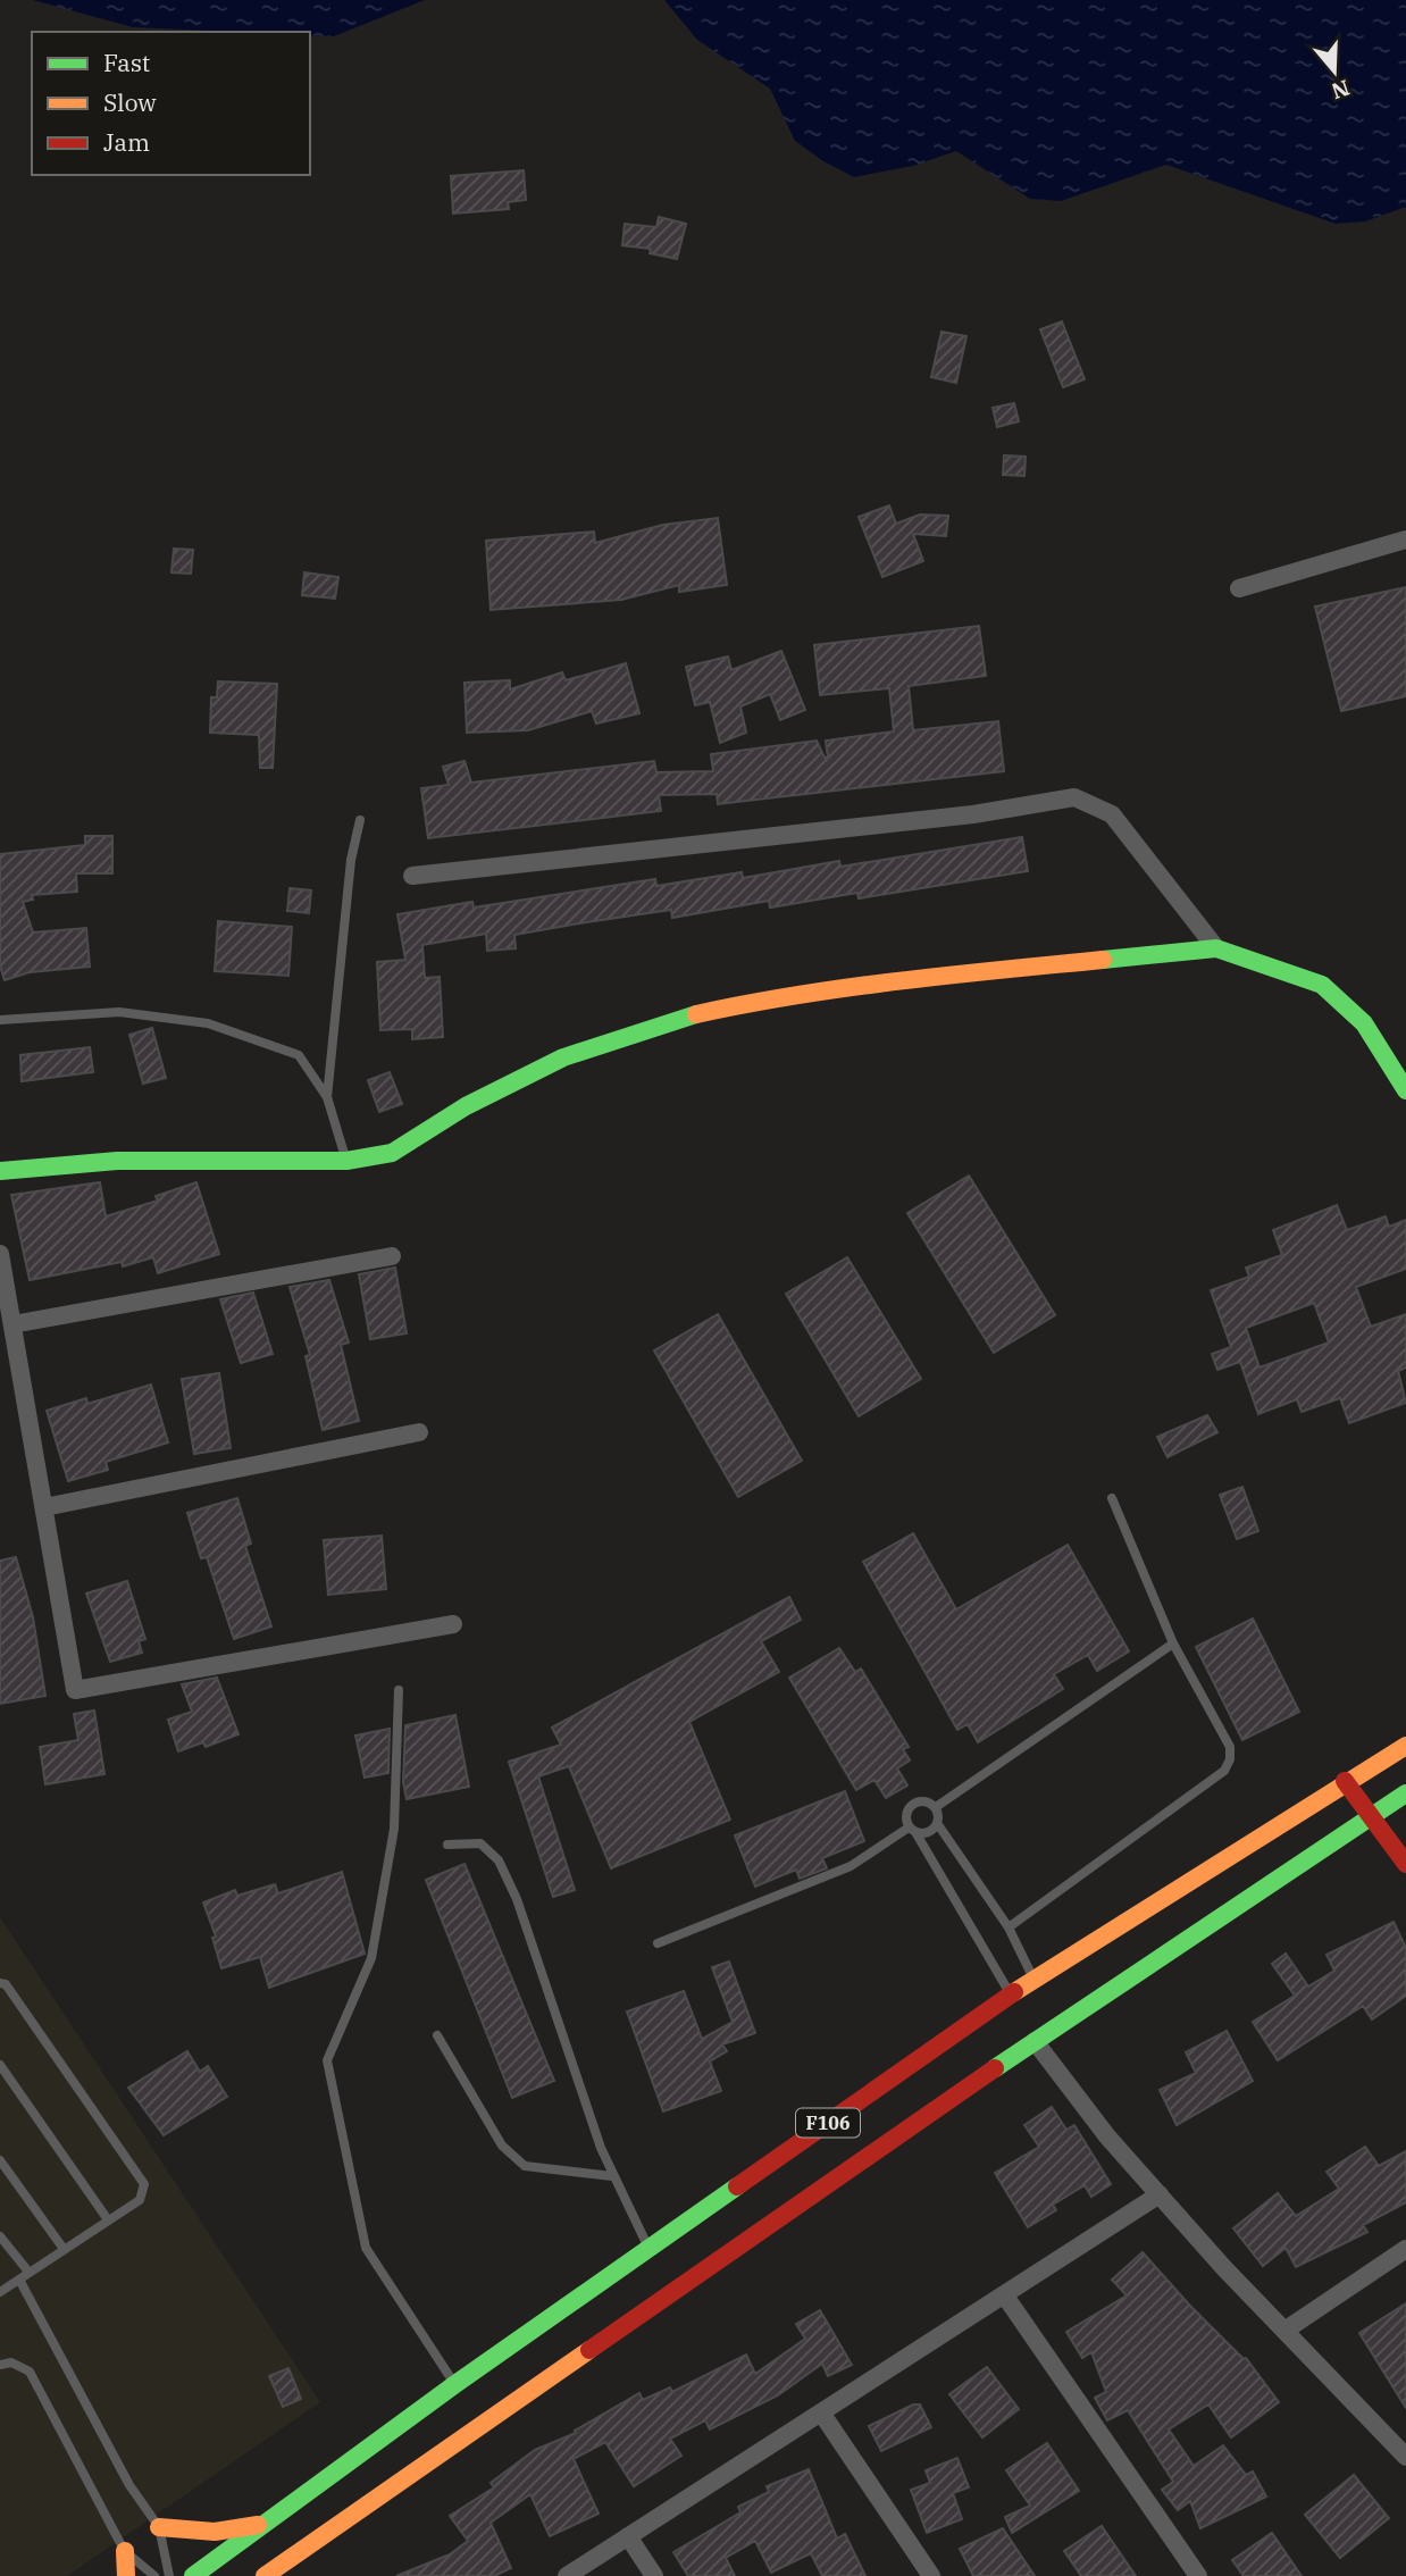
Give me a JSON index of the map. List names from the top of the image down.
{
  "streets": {
    "main road": ["F106"]
  },
  "legend": ["Fast", "Slow", "Jam"],
  "north": "bottom"
}
